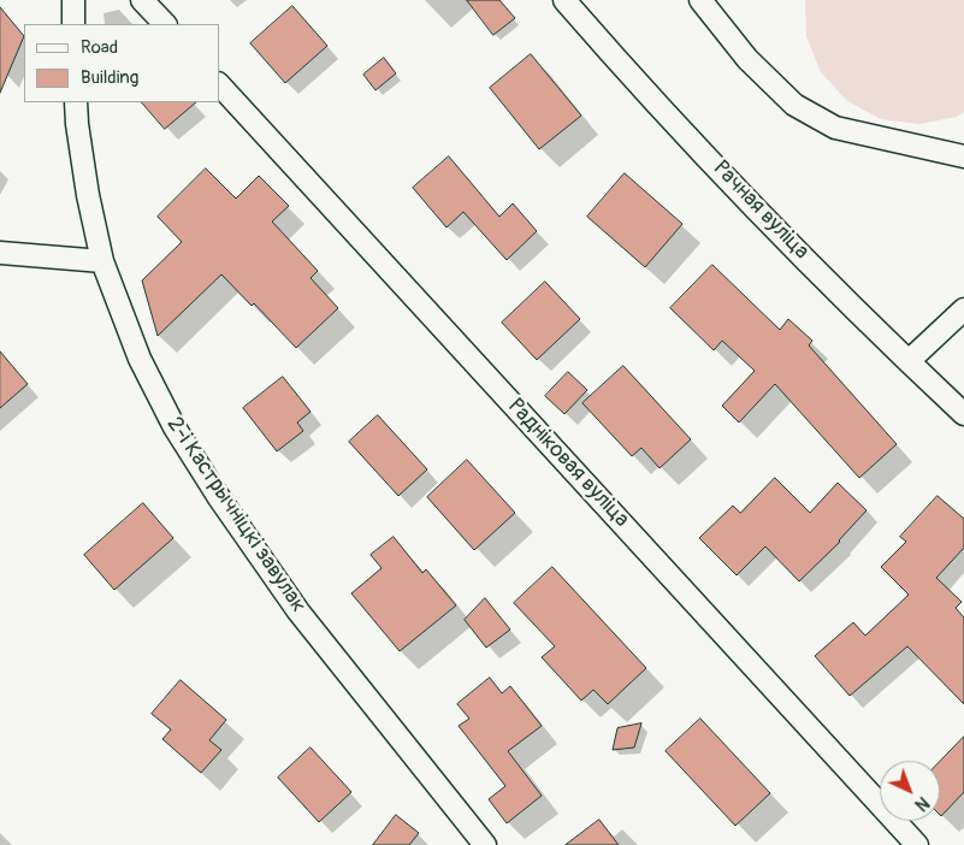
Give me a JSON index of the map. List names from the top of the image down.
{
  "streets": {
    "street": ["Рачная вуліца", "Радніковая вуліца", "2-і Кастрычніцкі завулак"]
  },
  "legend": ["Road", "Building"],
  "north": "bottom right"
}
